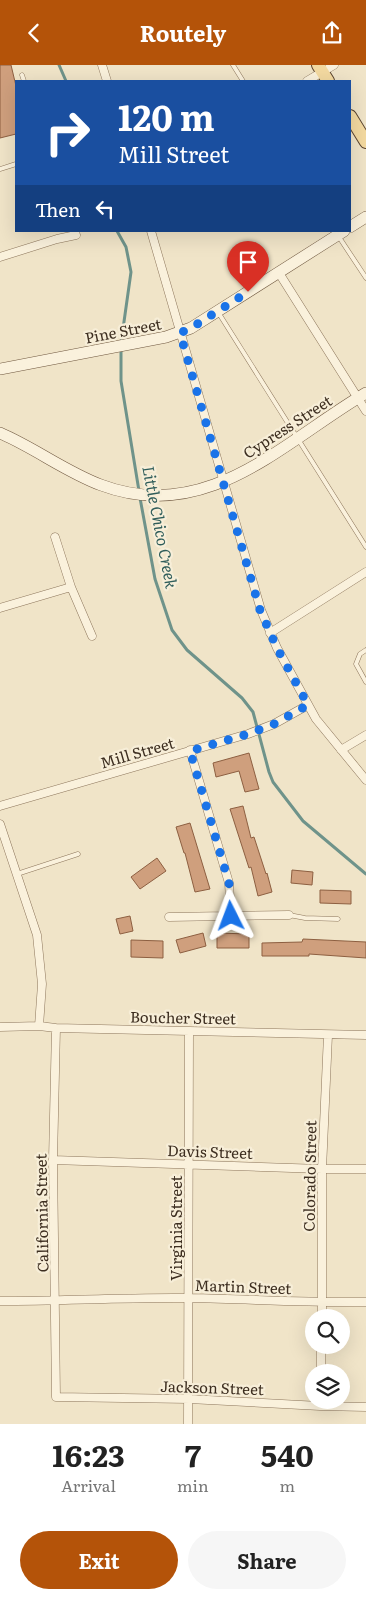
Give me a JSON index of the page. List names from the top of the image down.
{
  "streets": {
    "street": [
      "Pine Street",
      "Cypress Street",
      "Mill Street",
      "Boucher Street",
      "Davis Street",
      "Colorado Street",
      "California Street",
      "Virginia Street",
      "Martin Street",
      "Jackson Street"
    ]
  },
  "crossings": [
    ["Boucher Street", "Colorado Street"],
    ["Boucher Street", "California Street"],
    ["Boucher Street", "Virginia Street"],
    ["Davis Street", "Colorado Street"],
    ["Davis Street", "California Street"],
    ["Davis Street", "Virginia Street"],
    ["Colorado Street", "Martin Street"],
    ["California Street", "Martin Street"],
    ["California Street", "Jackson Street"],
    ["Virginia Street", "Martin Street"],
    ["Virginia Street", "Jackson Street"]
  ],
  "water": ["Little Chico Creek"],
  "page": {
    "header": "Routely",
    "turn": ["120 m", "Mill Street"],
    "then": "Then",
    "eta": [
      "16:23",
      "Arrival",
      "7",
      "min",
      "540",
      "m"
    ],
    "buttons": ["Exit", "Share"]
  }
}
